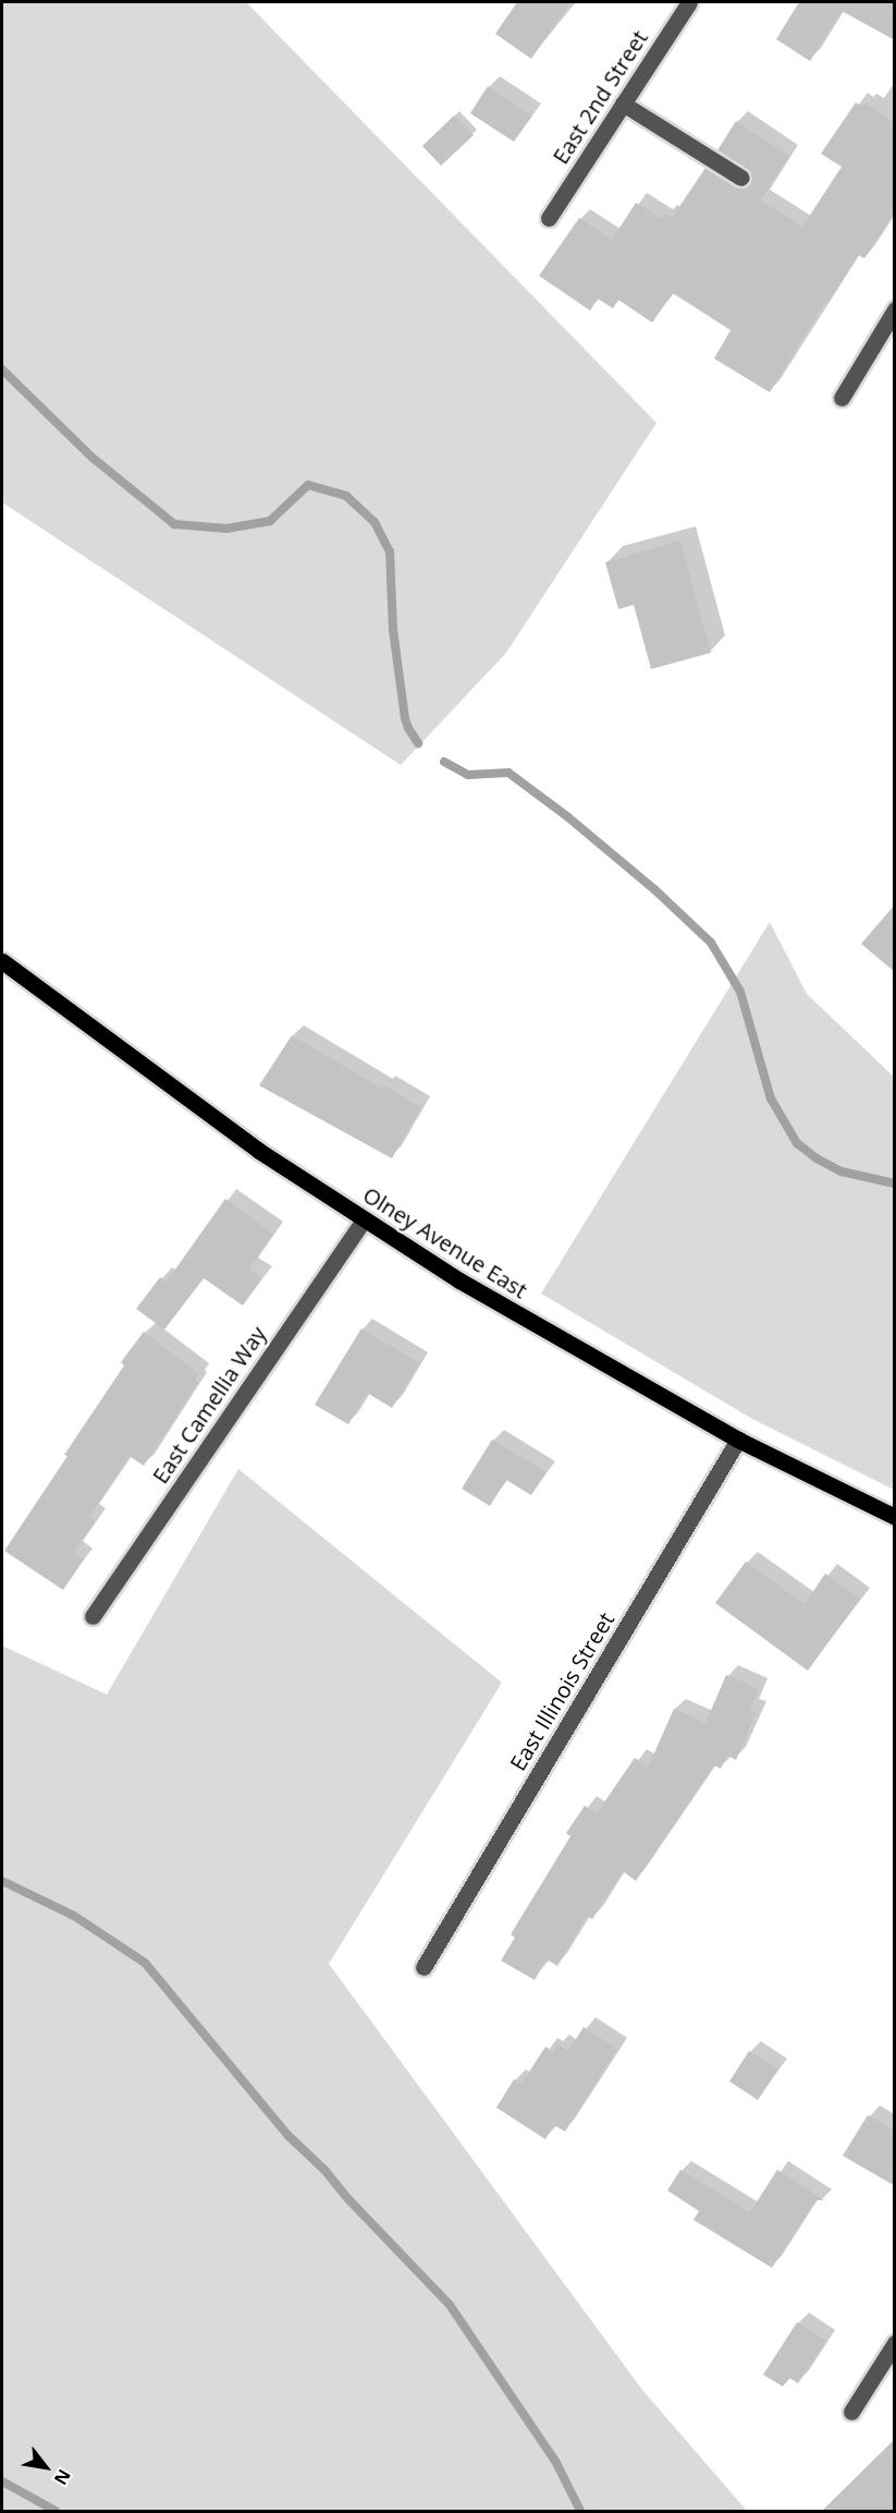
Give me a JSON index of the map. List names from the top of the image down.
{
  "streets": {
    "main road": ["Olney Avenue East"],
    "street": ["East 2nd Street", "East Camellia Way", "East Illinois Street"]
  },
  "crossings": [
    ["Olney Avenue East", "East Camellia Way"],
    ["Olney Avenue East", "East Illinois Street"]
  ],
  "north": "bottom right"
}
